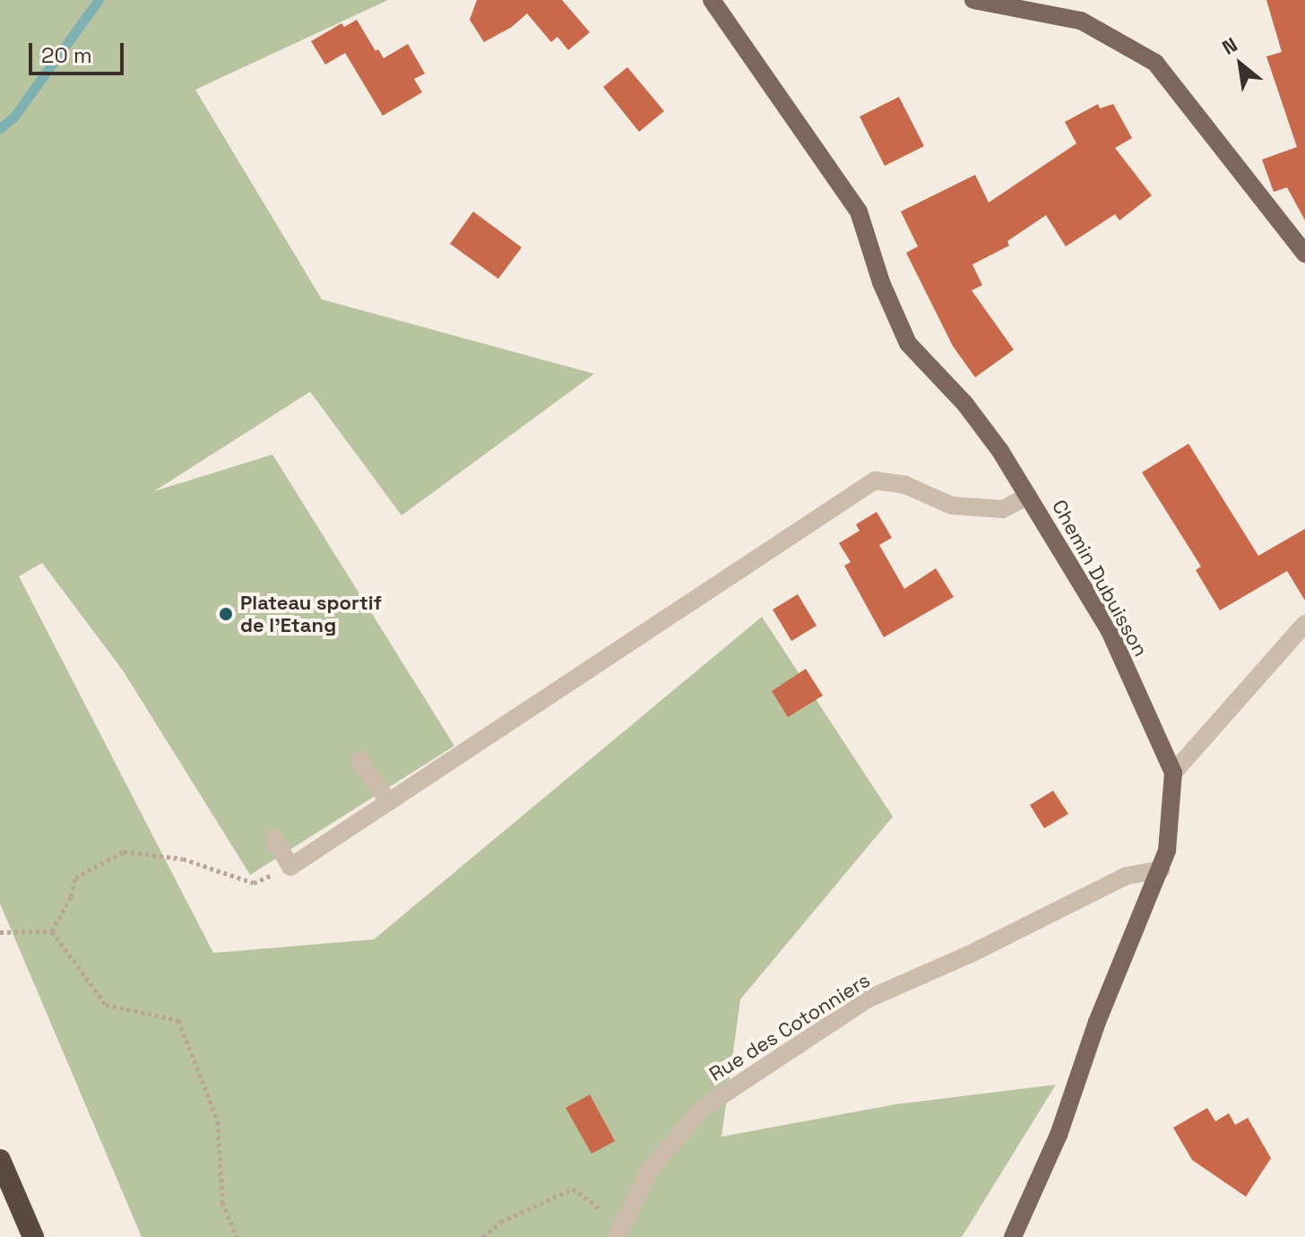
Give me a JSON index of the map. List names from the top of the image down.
{
  "streets": {
    "main road": ["Chemin Dubuisson"],
    "street": ["Rue des Cotonniers"]
  },
  "crossings": [
    ["Chemin Dubuisson", "Rue des Cotonniers"]
  ],
  "places": ["Plateau sportif de l'Etang"],
  "scale_bar": "20 m",
  "north": "top left"
}
